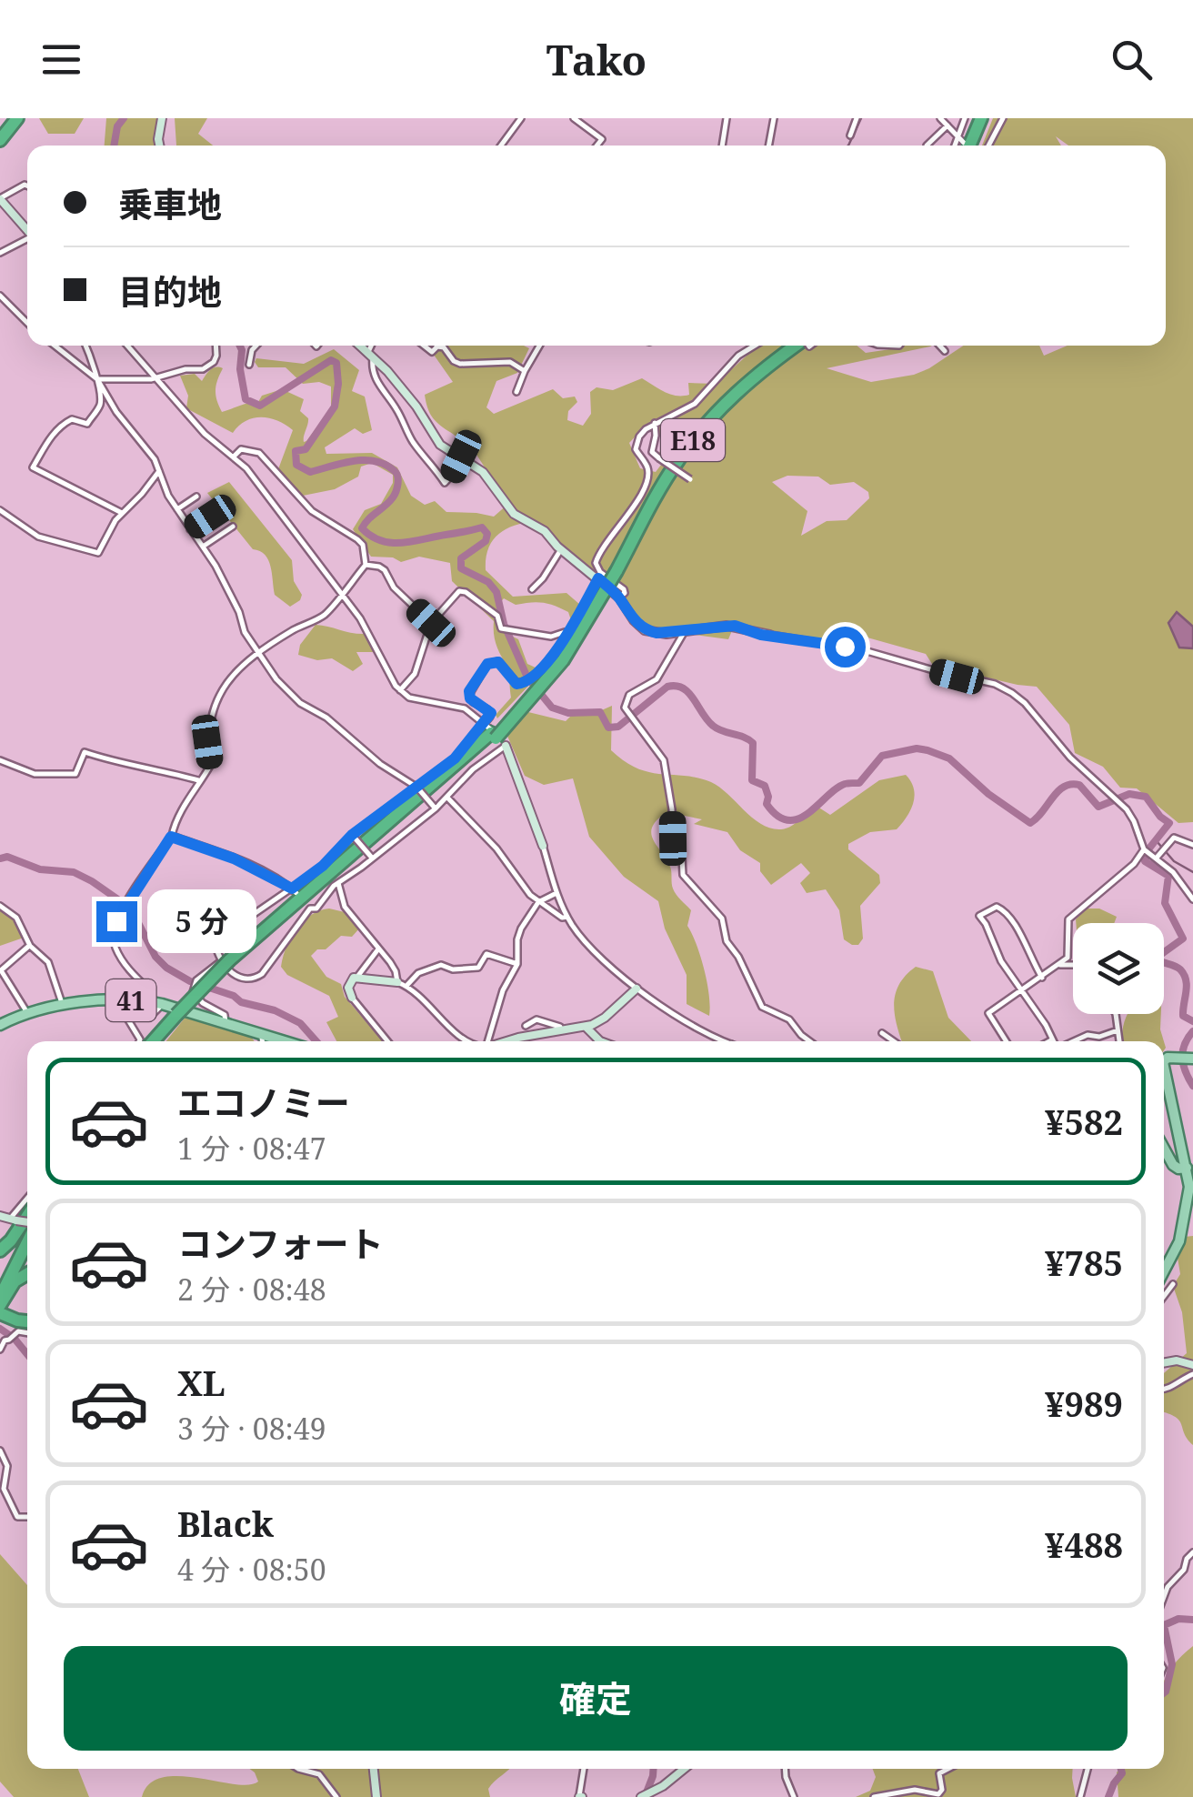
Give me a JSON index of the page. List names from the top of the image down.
{
  "streets": {
    "highway": ["E18"],
    "main road": ["41"]
  },
  "page": {
    "header": "Tako",
    "banner": ["乗車地", "目的地"],
    "bubble": "5 分",
    "list": [
      {
        "name": "エコノミー",
        "note": "1 分 · 08:47",
        "value": "¥582"
      },
      {
        "name": "コンフォート",
        "note": "2 分 · 08:48",
        "value": "¥785"
      },
      {
        "name": "XL",
        "note": "3 分 · 08:49",
        "value": "¥989"
      },
      {
        "name": "Black",
        "note": "4 分 · 08:50",
        "value": "¥488"
      }
    ],
    "buttons": "確定"
  }
}
